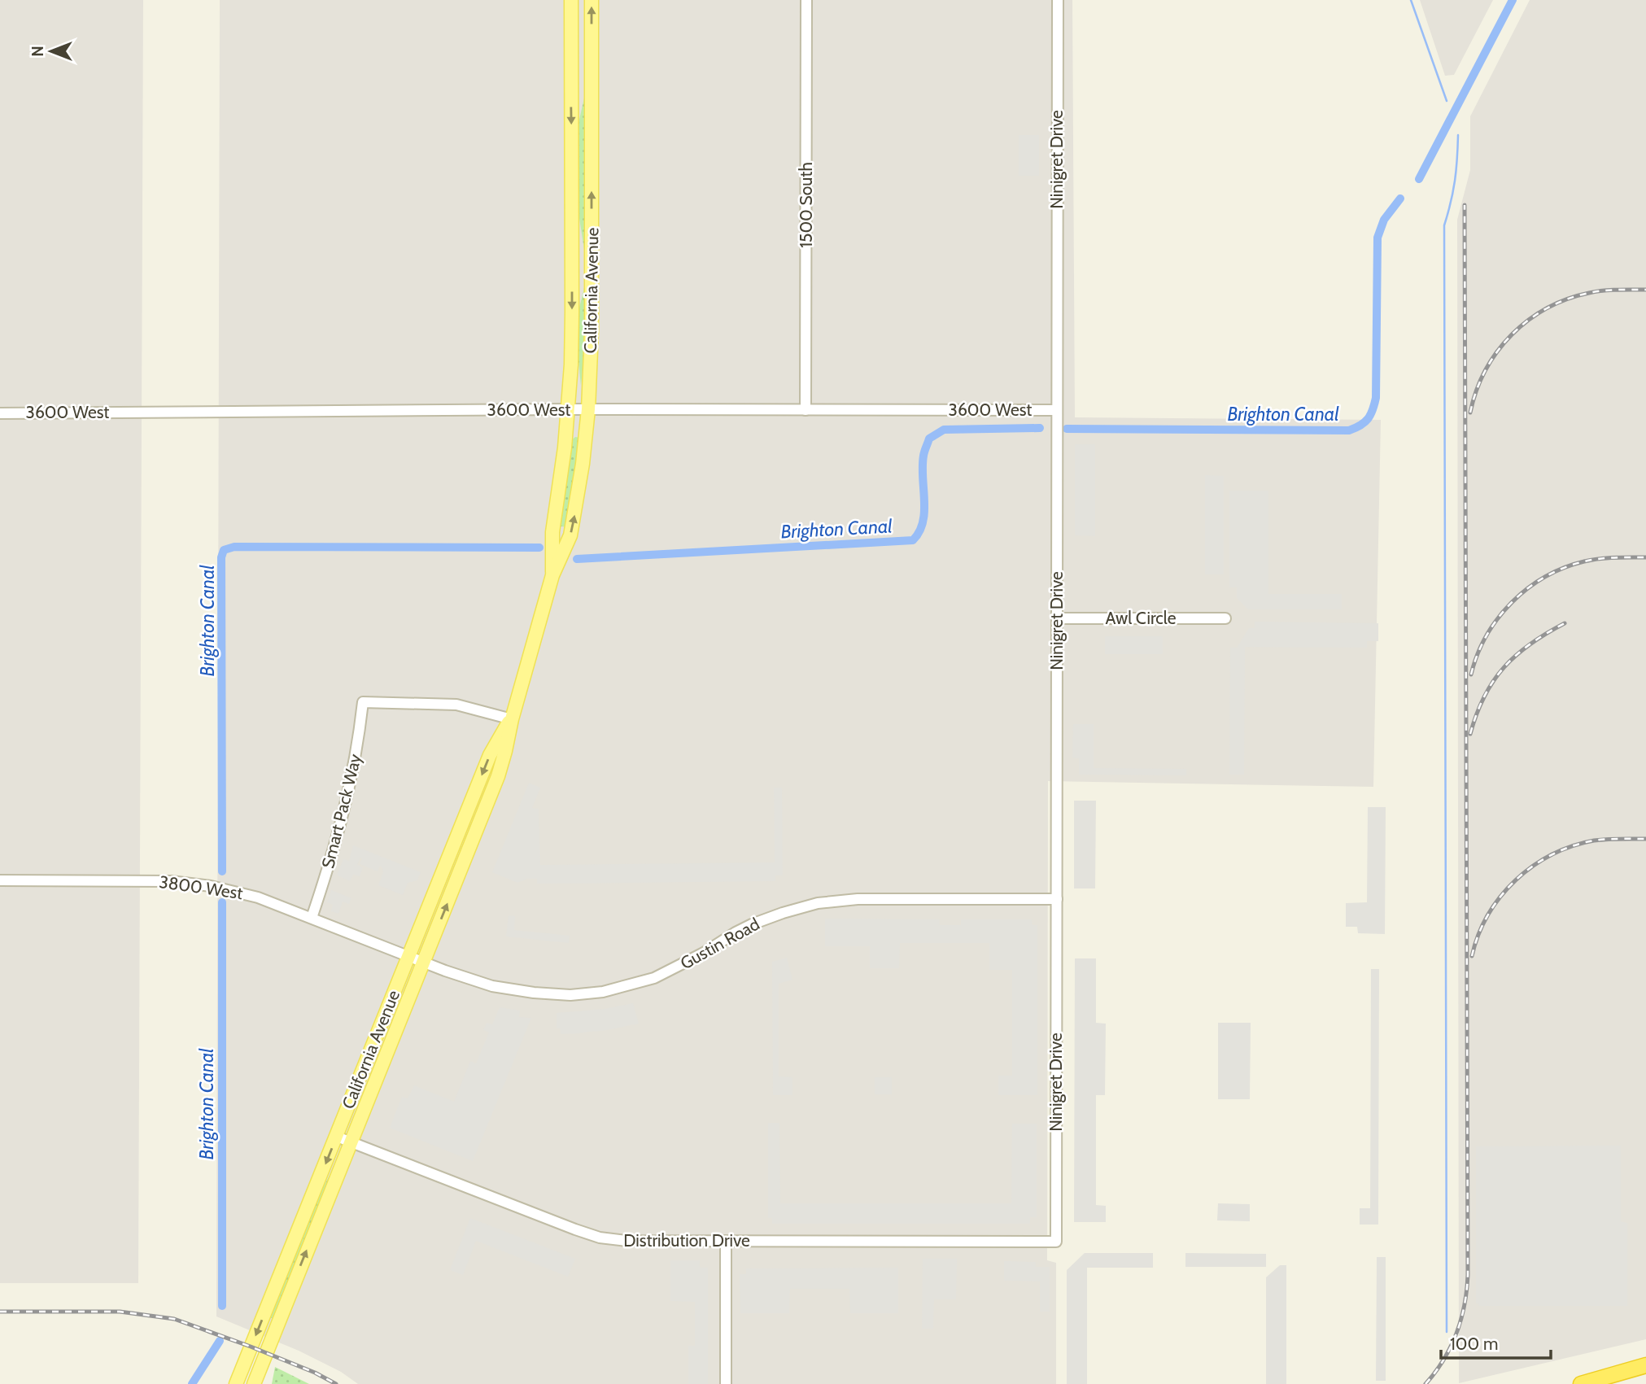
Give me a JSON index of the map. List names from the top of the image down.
{
  "streets": {
    "main road": ["California Avenue"],
    "street": [
      "Ninigret Drive",
      "1500 South",
      "3600 West",
      "Awl Circle",
      "Smart Pack Way",
      "3800 West",
      "Gustin Road",
      "Distribution Drive"
    ]
  },
  "crossings": [
    ["Ninigret Drive", "3600 West"],
    ["Ninigret Drive", "Awl Circle"],
    ["Ninigret Drive", "Gustin Road"],
    ["Ninigret Drive", "Distribution Drive"],
    ["1500 South", "3600 West"],
    ["California Avenue", "3600 West"],
    ["California Avenue", "Smart Pack Way"],
    ["California Avenue", "3800 West"],
    ["California Avenue", "Gustin Road"],
    ["California Avenue", "Distribution Drive"],
    ["Smart Pack Way", "3800 West"],
    ["3800 West", "Gustin Road"]
  ],
  "water": ["Brighton Canal"],
  "scale_bar": "100 m",
  "north": "left"
}
